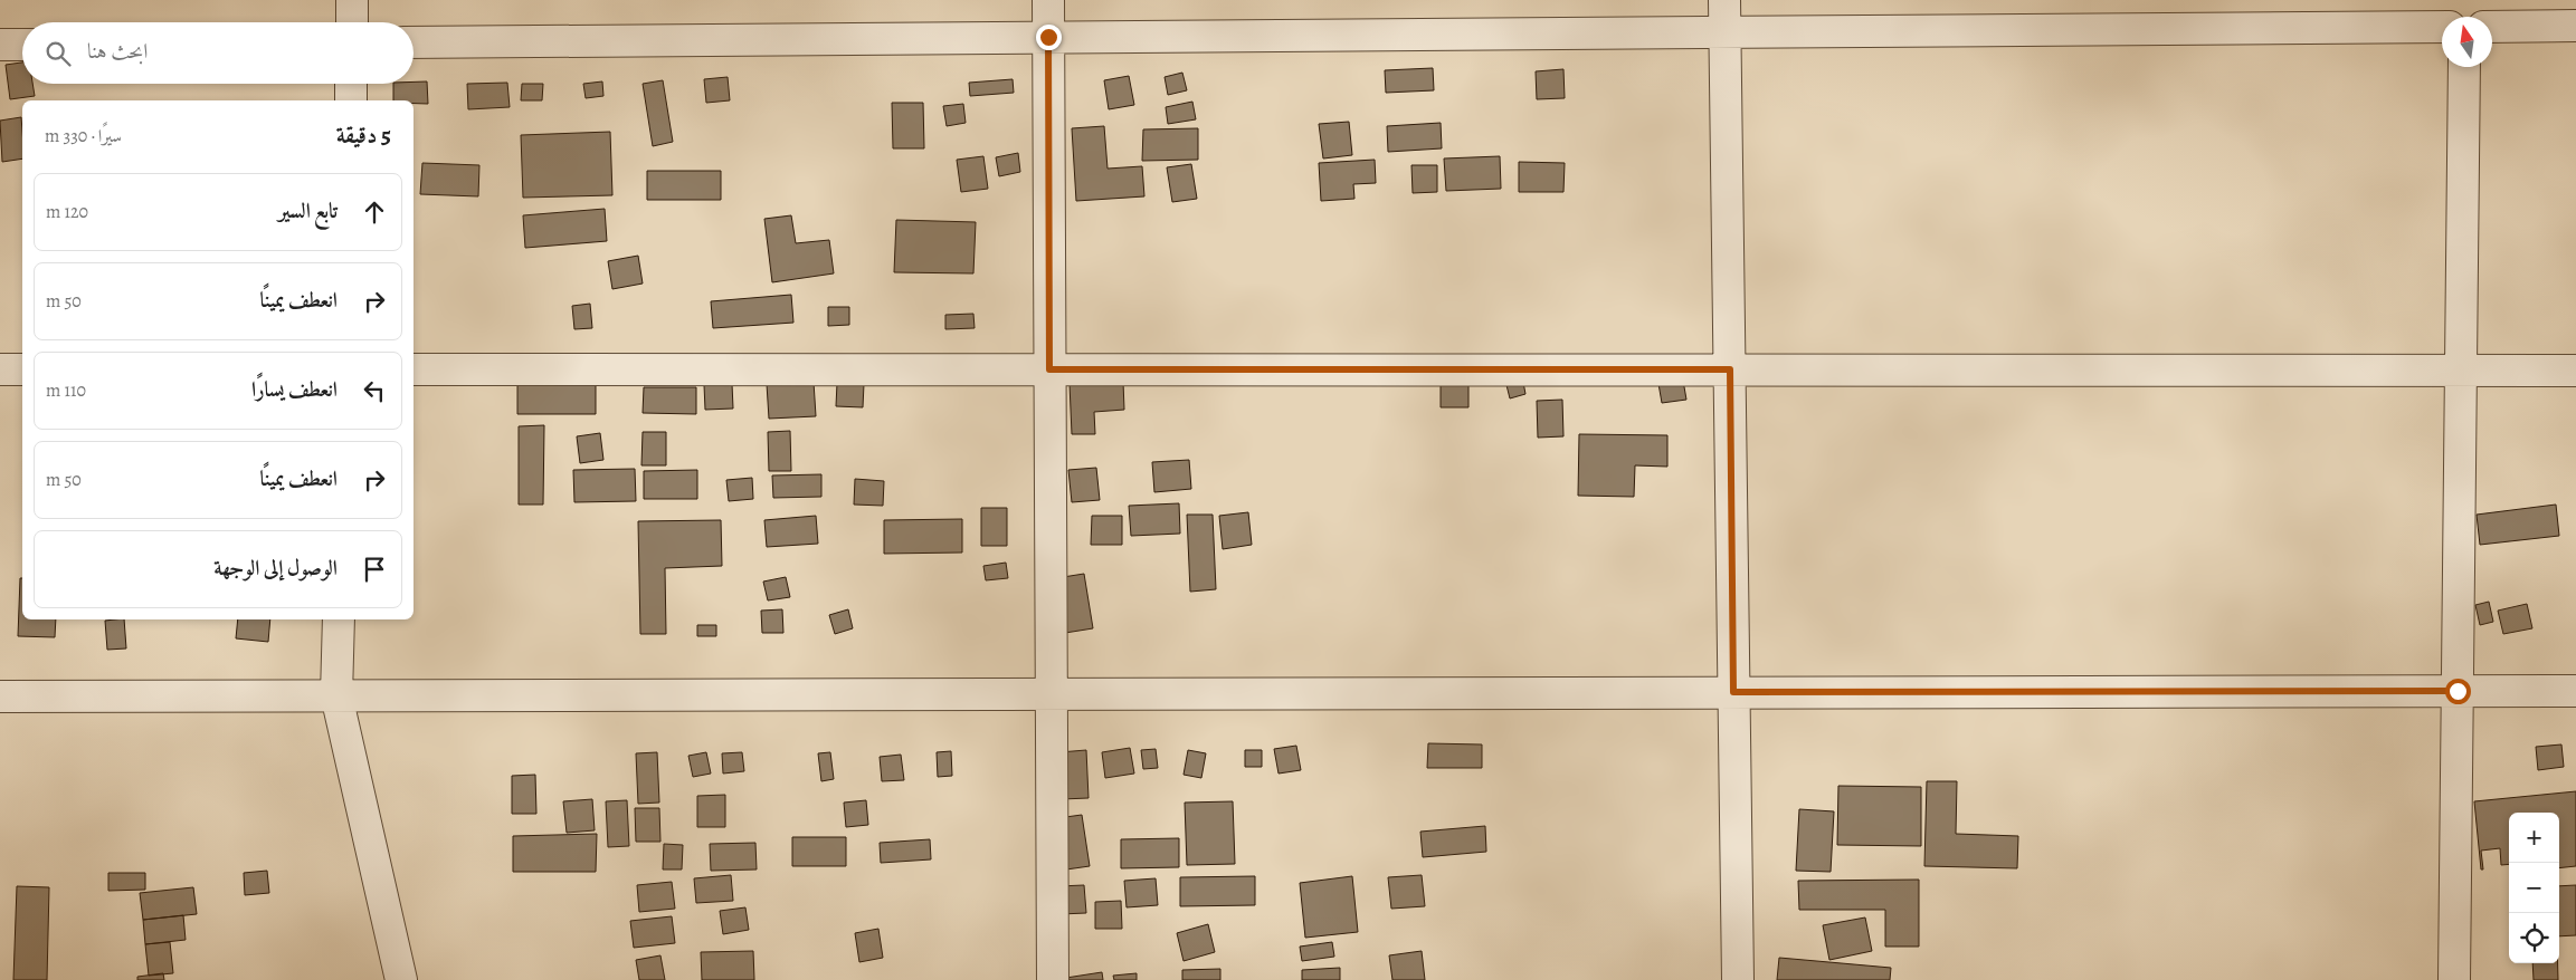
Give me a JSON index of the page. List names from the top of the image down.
{
  "north": "top",
  "page": {
    "search": "ابحث هنا",
    "heading": ["5 دقيقة", "سيرًا · 330 m"],
    "list": [
      ["تابع السير", "120 m"],
      ["انعطف يمينًا", "50 m"],
      ["انعطف يسارًا", "110 m"],
      ["انعطف يمينًا", "50 m"],
      "الوصول إلى الوجهة"
    ],
    "map_buttons": ["+", "−"]
  }
}
